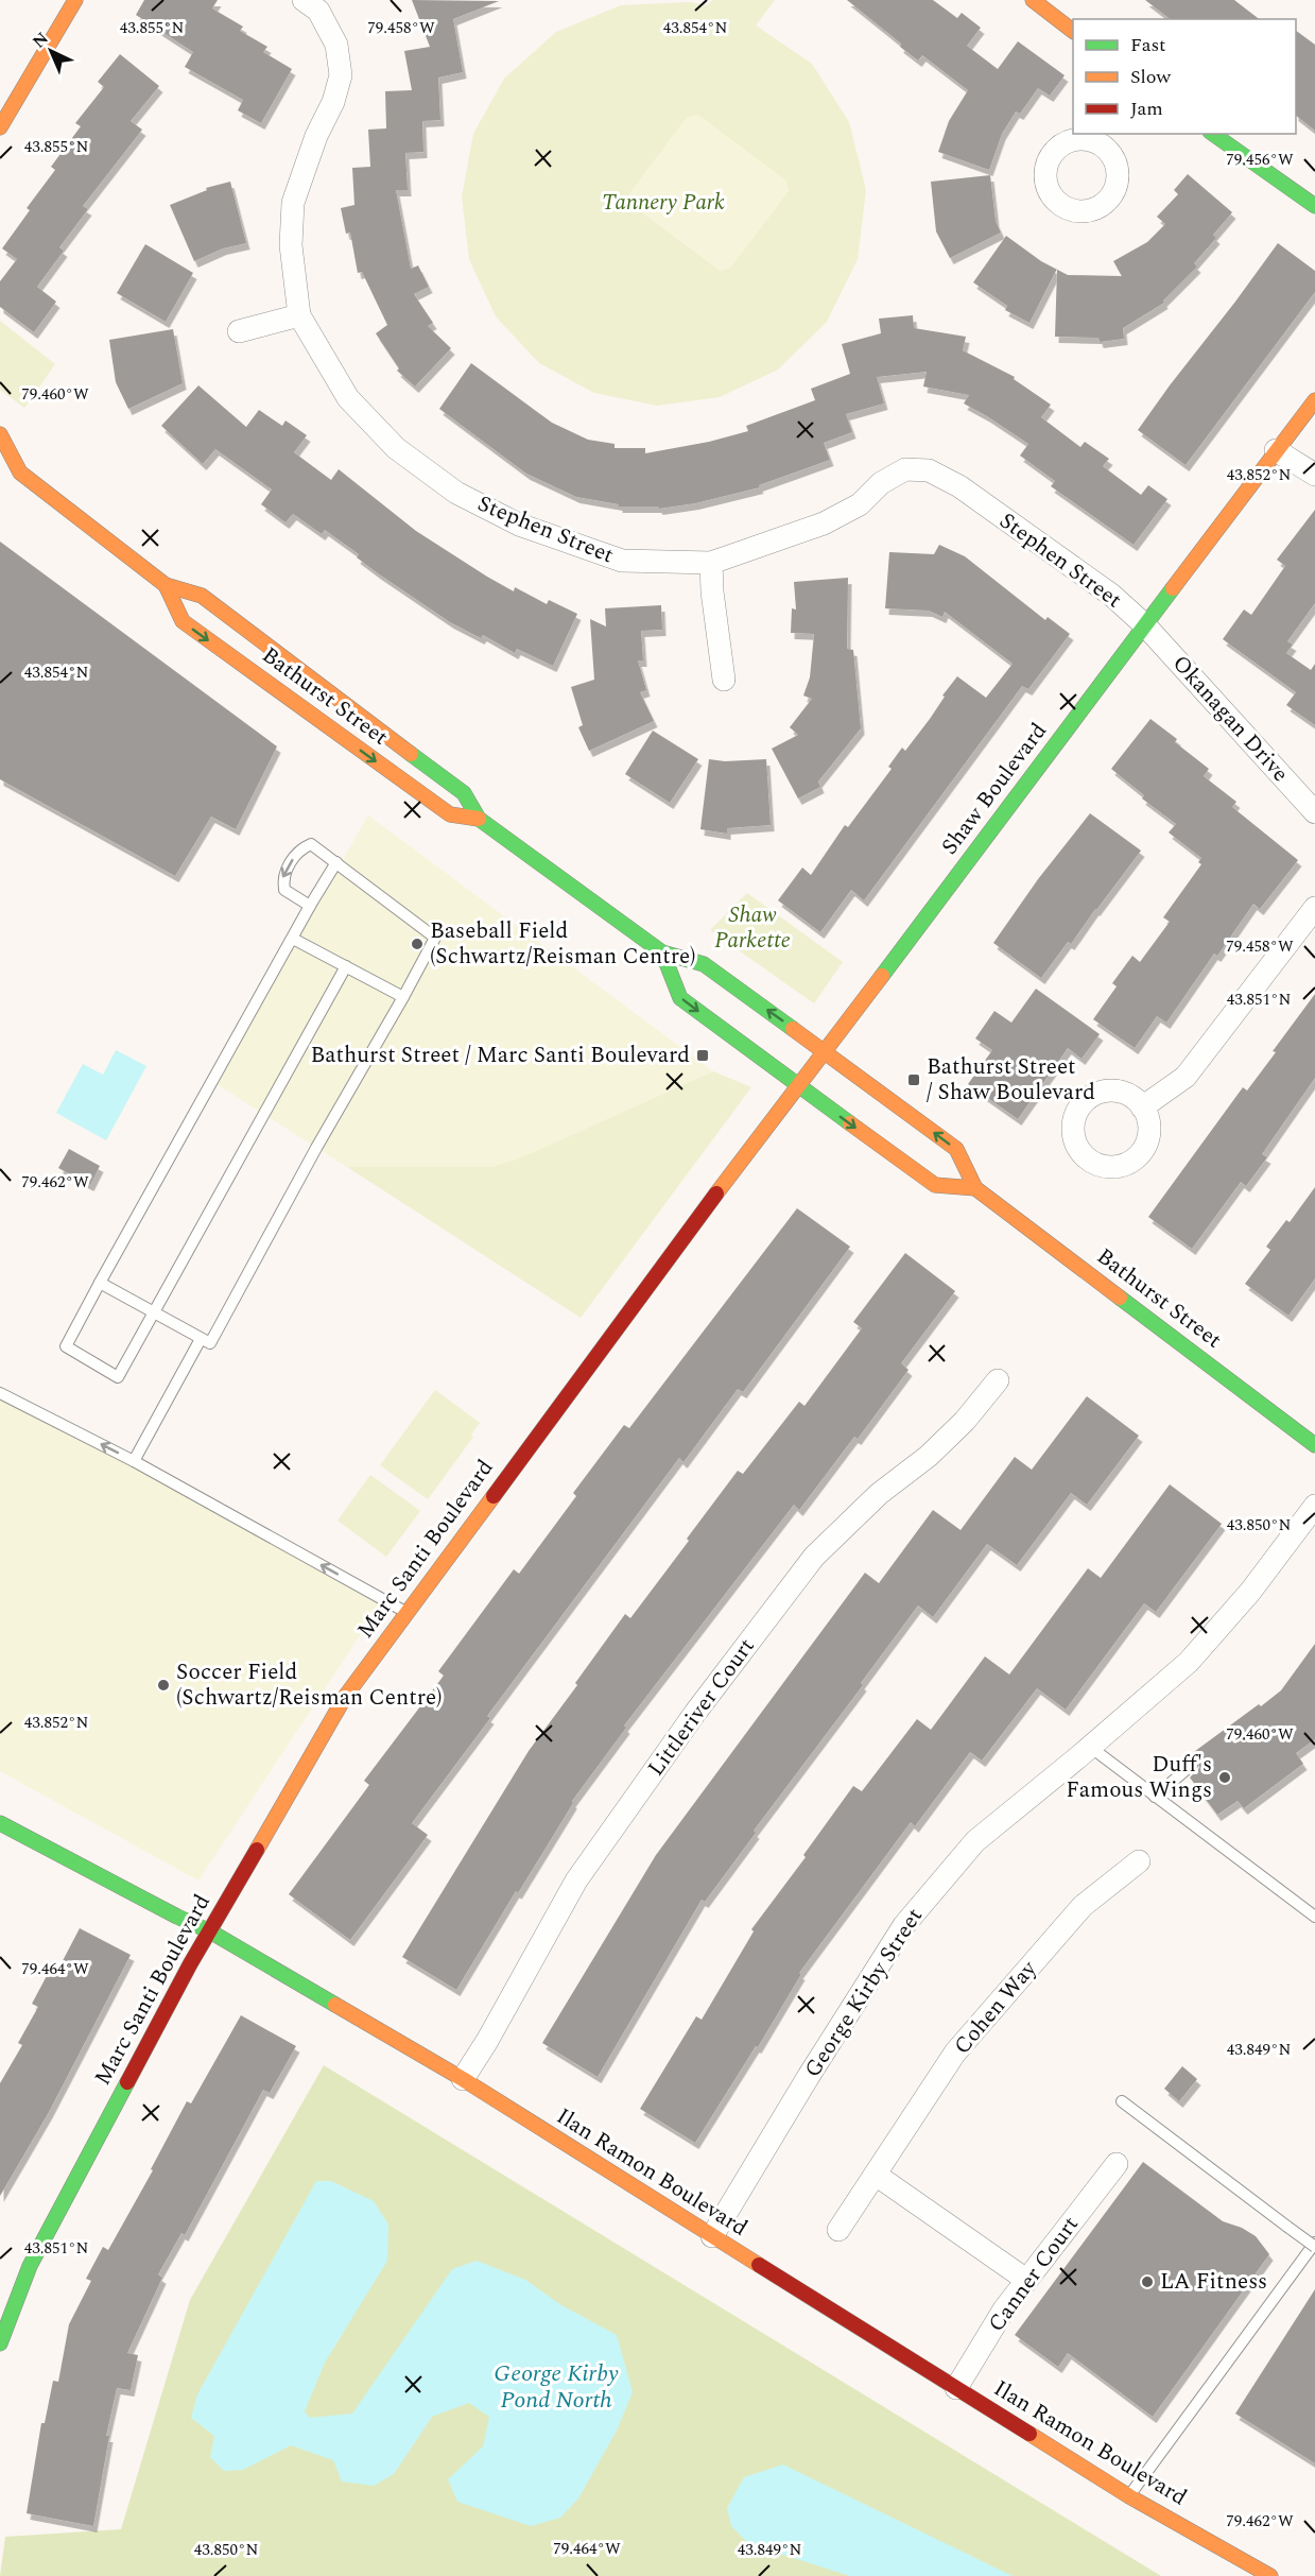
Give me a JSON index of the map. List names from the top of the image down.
{
  "streets": {
    "street": [
      "Stephen Street",
      "Bathurst Street",
      "Okanagan Drive",
      "Shaw Boulevard",
      "Marc Santi Boulevard",
      "Littleriver Court",
      "George Kirby Street",
      "Cohen Way",
      "Ilan Ramon Boulevard",
      "Canner Court"
    ]
  },
  "crossings": [
    ["Stephen Street", "Okanagan Drive"],
    ["Stephen Street", "Shaw Boulevard"],
    ["Bathurst Street", "Shaw Boulevard"],
    ["Okanagan Drive", "Shaw Boulevard"],
    ["Shaw Boulevard", "Marc Santi Boulevard"],
    ["Marc Santi Boulevard", "Ilan Ramon Boulevard"],
    ["Littleriver Court", "Ilan Ramon Boulevard"],
    ["George Kirby Street", "Ilan Ramon Boulevard"],
    ["Ilan Ramon Boulevard", "Canner Court"]
  ],
  "water": ["George Kirby Pond North"],
  "parks": ["Tannery Park", "Shaw Parkette"],
  "places": {
    "other": [
      "Baseball Field (Schwartz/Reisman Centre)",
      "Soccer Field (Schwartz/Reisman Centre)",
      "Duff's Famous Wings",
      "LA Fitness"
    ],
    "transit": ["Bathurst Street / Marc Santi Boulevard", "Bathurst Street / Shaw Boulevard"]
  },
  "legend": ["Fast", "Slow", "Jam"],
  "north": "top left",
  "coordinates": [
    "43.855°N",
    "43.854°N",
    "79.458°W",
    "79.456°W",
    "79.460°W",
    "43.852°N",
    "43.851°N",
    "79.462°W",
    "43.850°N",
    "79.464°W",
    "43.849°N"
  ]
}
